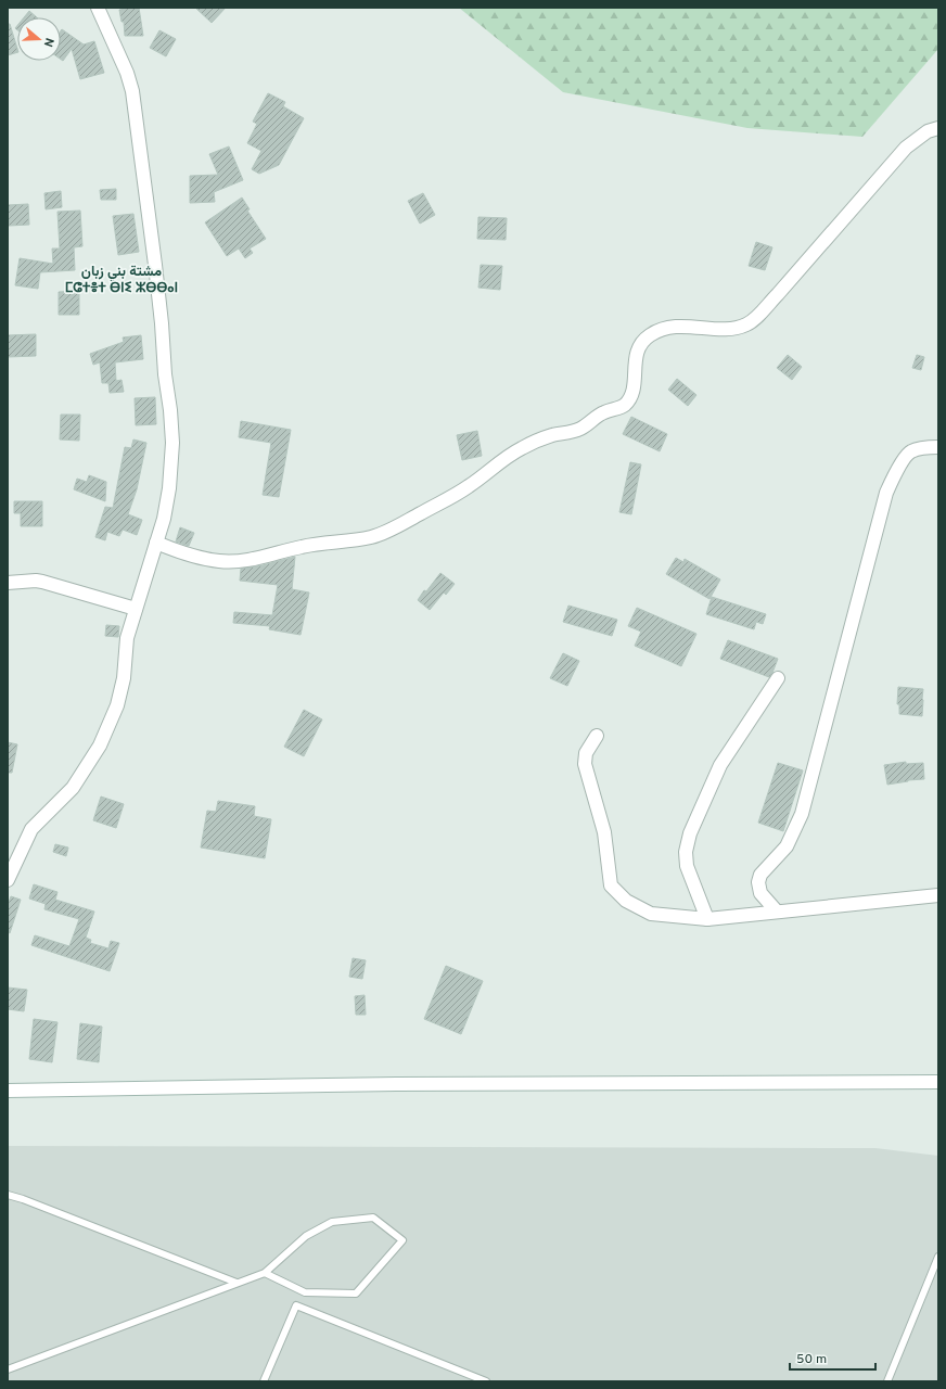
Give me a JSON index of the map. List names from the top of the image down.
{
  "districts": ["مشتة بني زبان ⵎⵛⵜⴻⵜ ⴱⵏⵉ ⵣⴱⴱⴰⵏ"],
  "scale_bar": "50 m",
  "north": "right"
}
